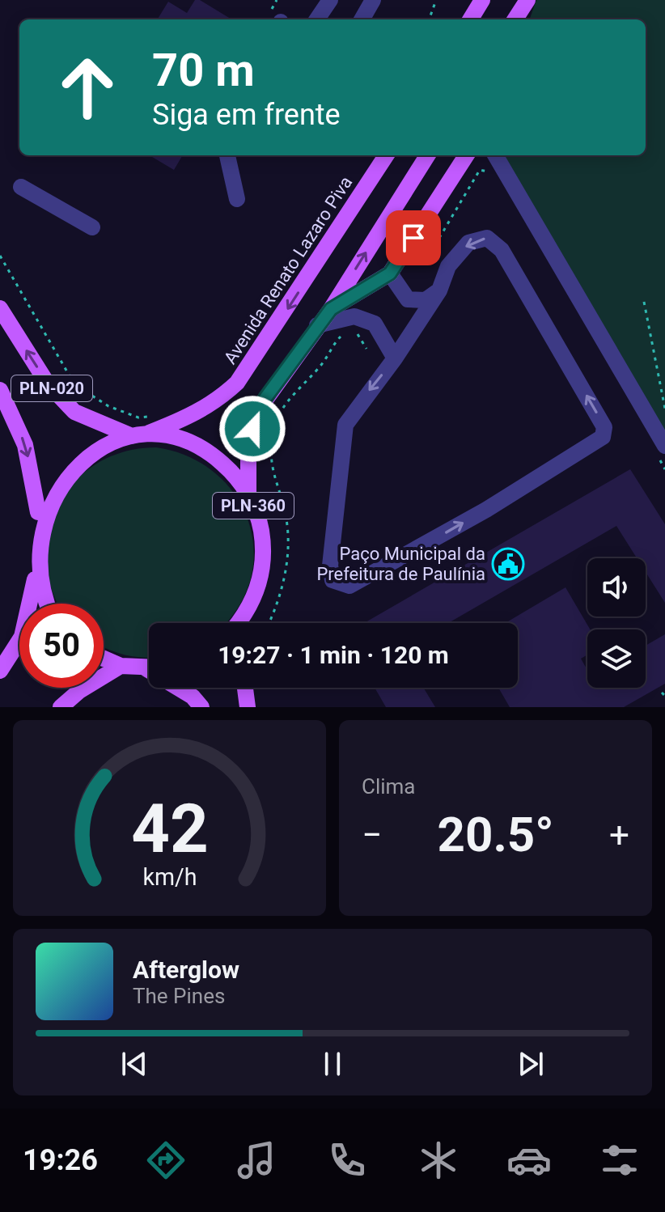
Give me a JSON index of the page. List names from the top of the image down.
{
  "streets": {
    "main road": ["Avenida Renato Lazaro Piva", "PLN-020", "PLN-360"]
  },
  "crossings": [
    ["Avenida Renato Lazaro Piva", "PLN-020"],
    ["Avenida Renato Lazaro Piva", "PLN-360"],
    ["PLN-020", "PLN-360"]
  ],
  "places": {
    "public building": ["Paço Municipal da Prefeitura de Paulínia"]
  },
  "page": {
    "turn": ["70 m", "Siga em frente"],
    "limit": "50",
    "trip": "19:27 · 1 min · 120 m",
    "tile": "Clima",
    "heat": ["−", "20.5°", "+"],
    "song": ["Afterglow", "The Pines"],
    "tabs": "19:26",
    "gauge": ["42", "km/h"]
  }
}
